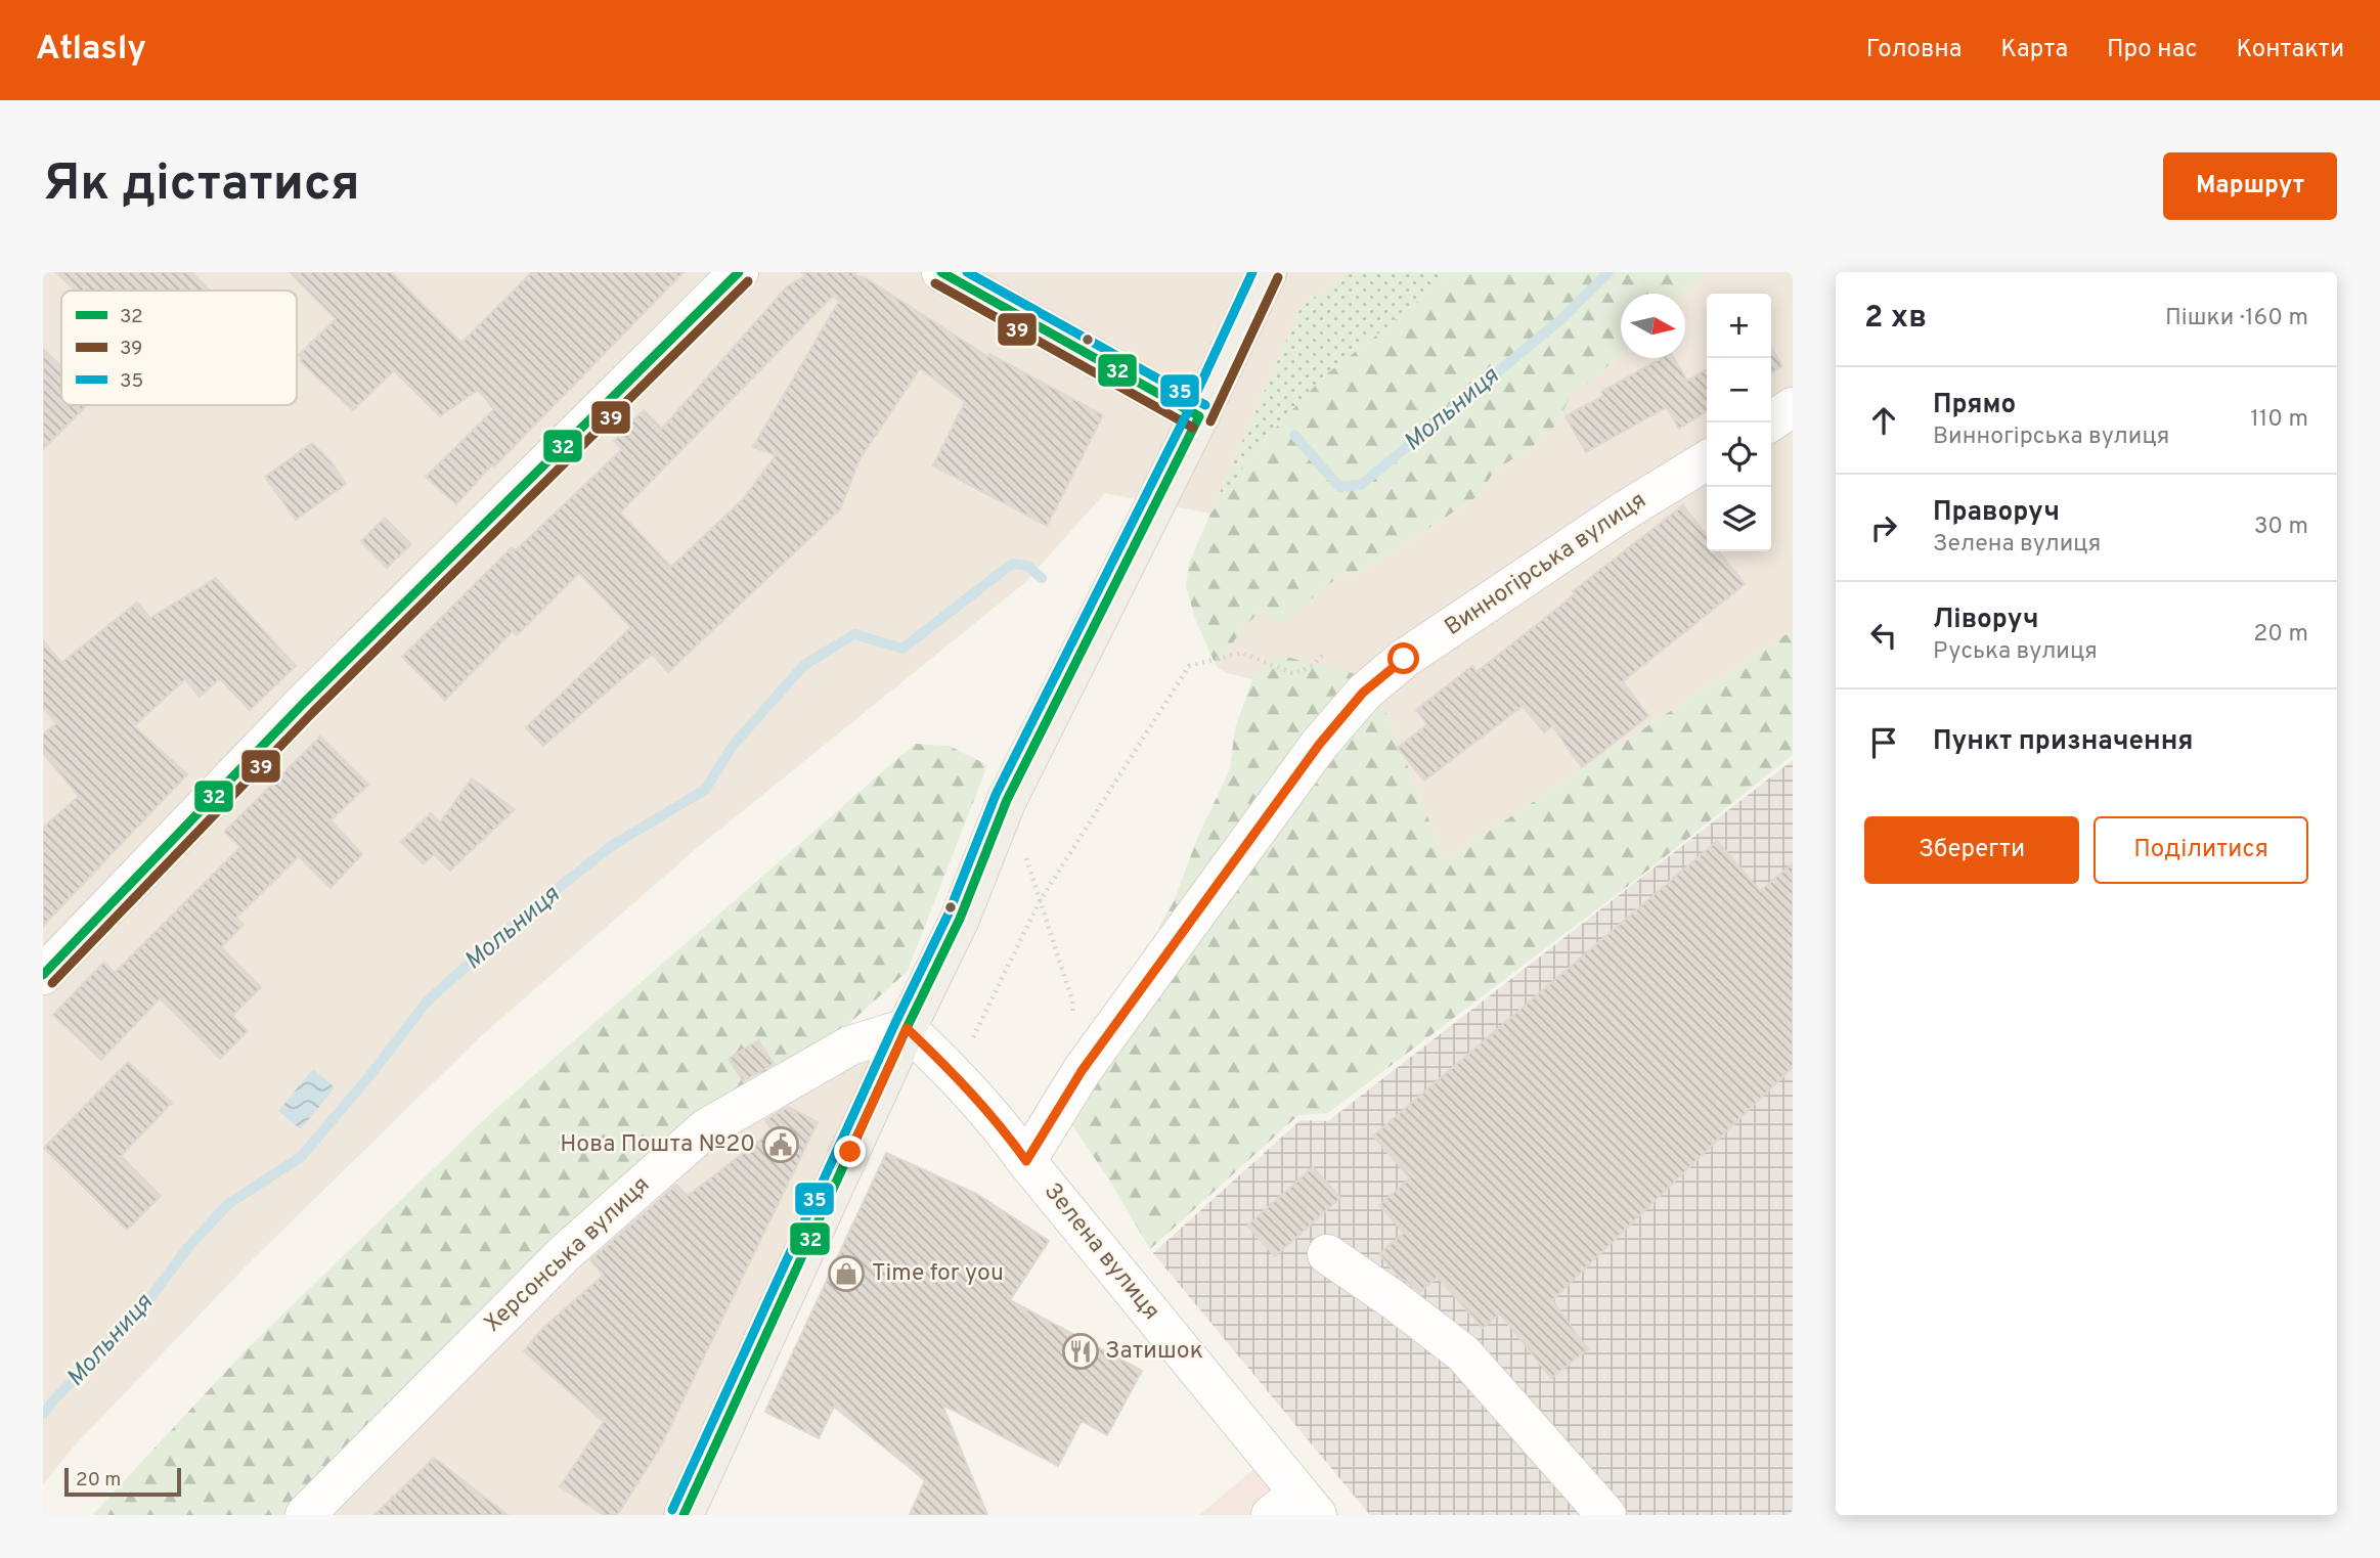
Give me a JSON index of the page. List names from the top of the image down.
{
  "streets": {
    "street": ["Винногірська вулиця", "Зелена вулиця", "Херсонська вулиця"]
  },
  "crossings": [
    ["Винногірська вулиця", "Зелена вулиця"],
    ["Зелена вулиця", "Херсонська вулиця"]
  ],
  "water": ["Мольниця"],
  "places": {
    "public building": ["Нова Пошта №20"],
    "shop": ["Time for you"],
    "restaurant": ["Затишок"]
  },
  "lines": ["transit line 32", "transit line 35", "transit line 39"],
  "legend": ["32", "39", "35"],
  "scale_bar": "20 m",
  "north": "right",
  "page": {
    "header": "Atlasly",
    "nav": [
      "Головна",
      "Карта",
      "Про нас",
      "Контакти"
    ],
    "buttons": [
      "Маршрут",
      ["Зберегти", "Поділитися"]
    ],
    "title": "Як дістатися",
    "heading": ["2 хв", "Пішки · 160 m"],
    "map_buttons": ["+", "−"],
    "list": [
      ["Прямо", "Винногірська вулиця", "110 m"],
      ["Праворуч", "Зелена вулиця", "30 m"],
      ["Ліворуч", "Руська вулиця", "20 m"],
      "Пункт призначення"
    ],
    "scale": "20 m"
  }
}
